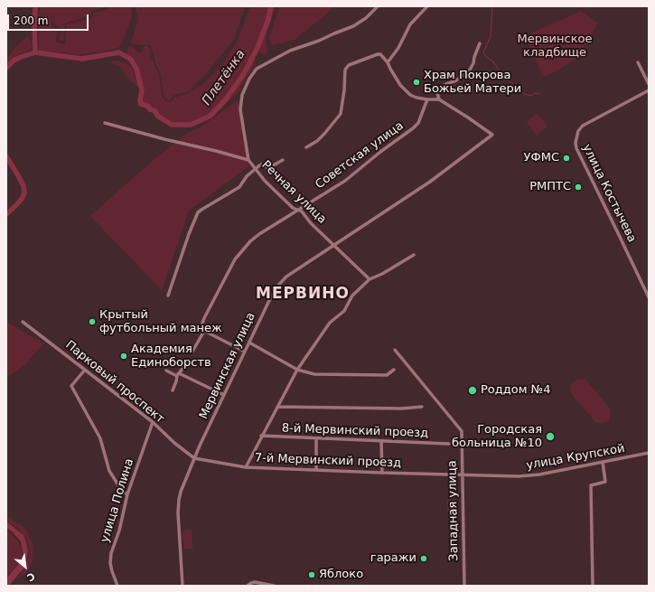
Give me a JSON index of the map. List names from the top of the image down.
{
  "streets": {
    "street": [
      "Советская улица",
      "Речная улица",
      "улица Костычева",
      "Мервинская улица",
      "Парковый проспект",
      "8-й Мервинский проезд",
      "улица Крупской",
      "7-й Мервинский проезд",
      "улица Полина",
      "Западная улица"
    ]
  },
  "crossings": [
    ["Советская улица", "Речная улица"],
    ["Речная улица", "Мервинская улица"],
    ["Мервинская улица", "Парковый проспект"],
    ["Мервинская улица", "7-й Мервинский проезд"],
    ["Парковый проспект", "7-й Мервинский проезд"],
    ["Парковый проспект", "улица Полина"],
    ["улица Крупской", "7-й Мервинский проезд"],
    ["улица Крупской", "Западная улица"],
    ["7-й Мервинский проезд", "Западная улица"]
  ],
  "districts": ["МЕРВИНО"],
  "water": ["Плетёнка"],
  "parks": ["Мервинское кладбище"],
  "places": [
    "Храм Покрова Божьей Матери",
    "УФМС",
    "РМПТС",
    "Крытый футбольный манеж",
    "Академия Единоборств",
    "Роддом №4",
    "Городская больница №10",
    "гаражи",
    "Яблоко"
  ],
  "scale_bar": "200 m",
  "north": "bottom right"
}
